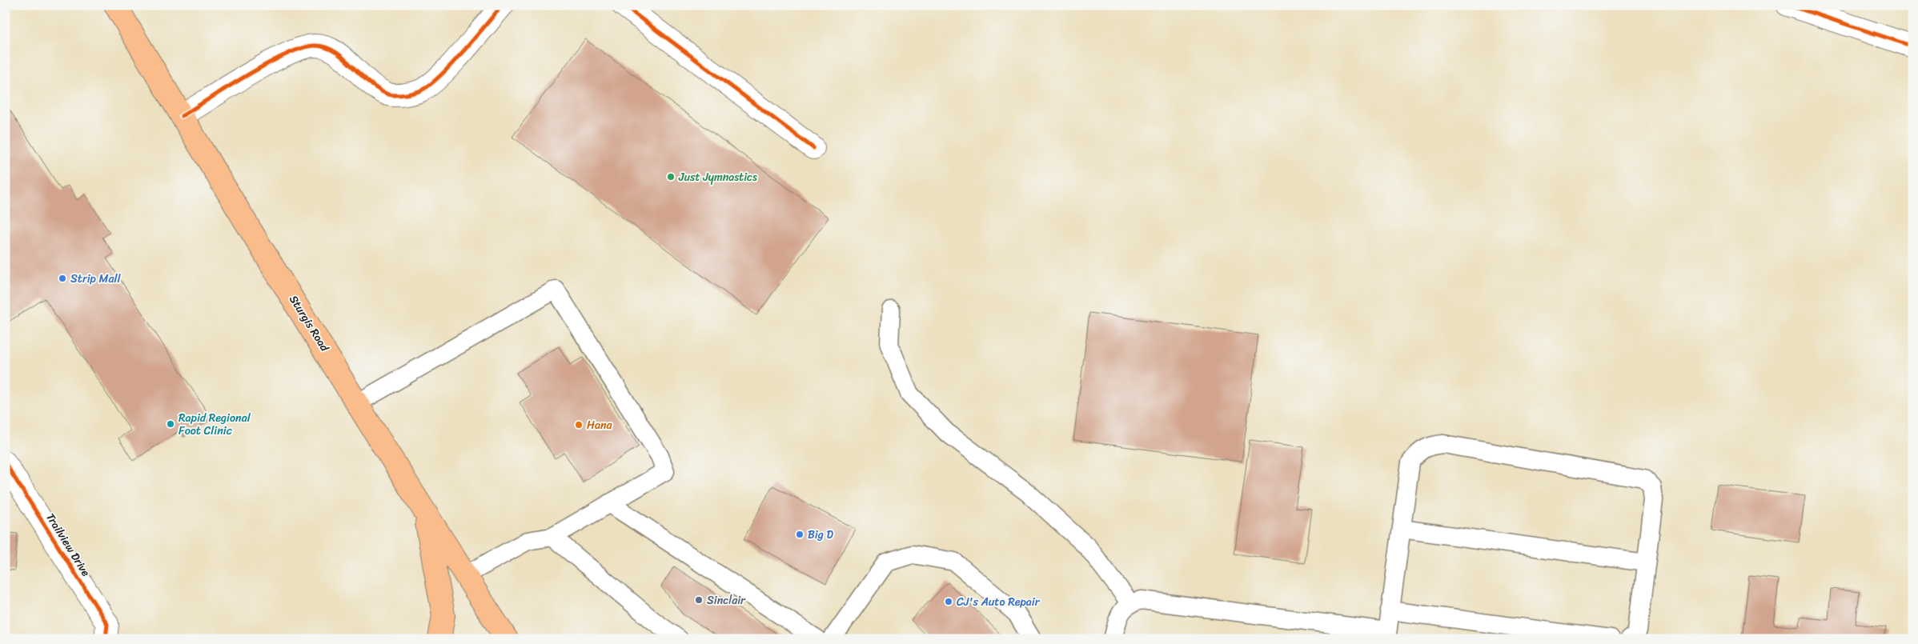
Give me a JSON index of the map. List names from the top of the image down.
{
  "streets": {
    "main road": ["Sturgis Road"],
    "street": ["Trailview Drive"]
  },
  "places": [
    "Just Jymnastics",
    "Strip Mall",
    "Rapid Regional Foot Clinic",
    "Hana",
    "Big D",
    "Sinclair",
    "CJ's Auto Repair"
  ]
}
